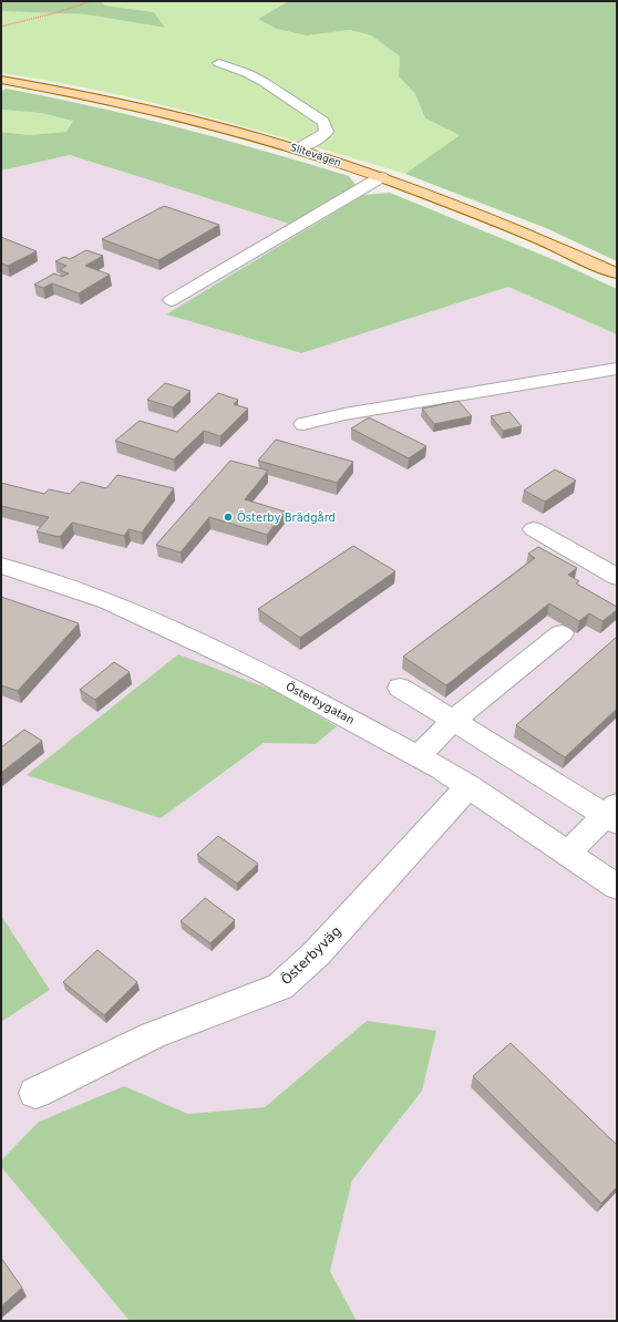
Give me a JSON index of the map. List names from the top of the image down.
{
  "streets": {
    "main road": ["Slitevägen"],
    "street": ["Österbygatan", "Österbyväg"]
  },
  "crossings": [
    ["Österbygatan", "Österbyväg"]
  ],
  "places": ["Österby Brädgård"]
}
